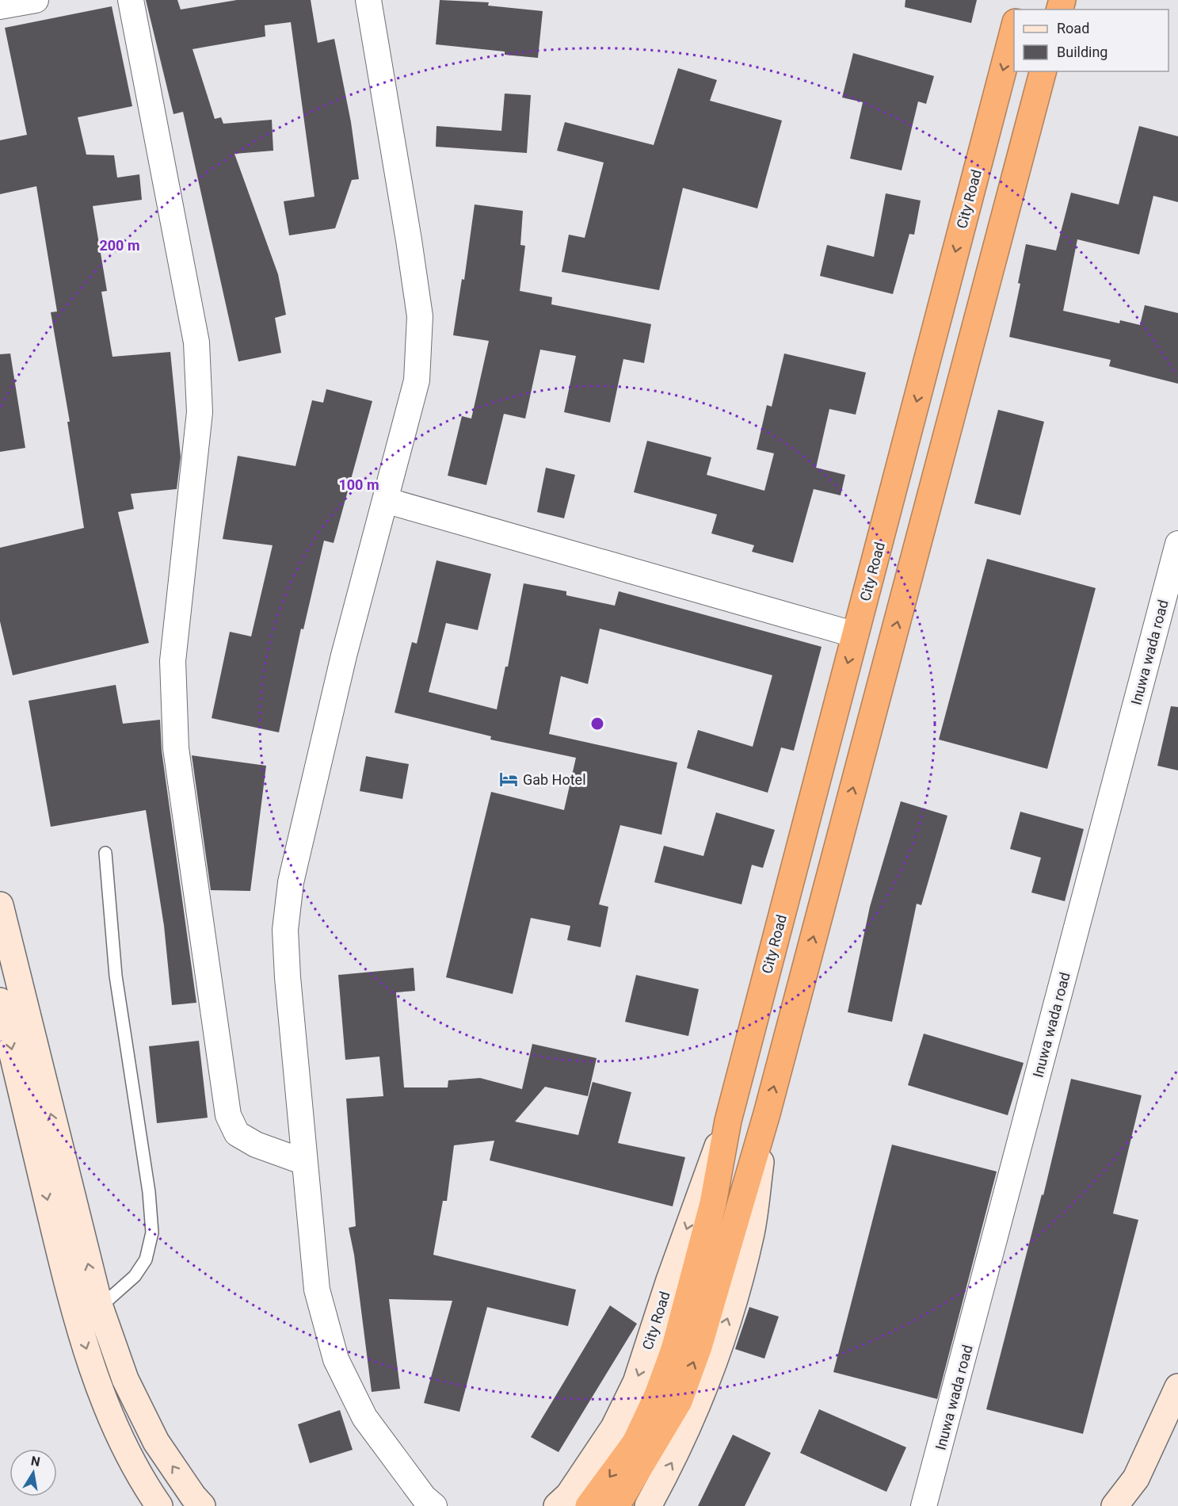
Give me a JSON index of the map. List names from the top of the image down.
{
  "streets": {
    "highway": ["City Road"],
    "street": ["Inuwa wada road"]
  },
  "places": {
    "hotel": ["Gab Hotel"]
  },
  "legend": ["Road", "Building"],
  "north": "top",
  "rings": ["200 m", "100 m"]
}
